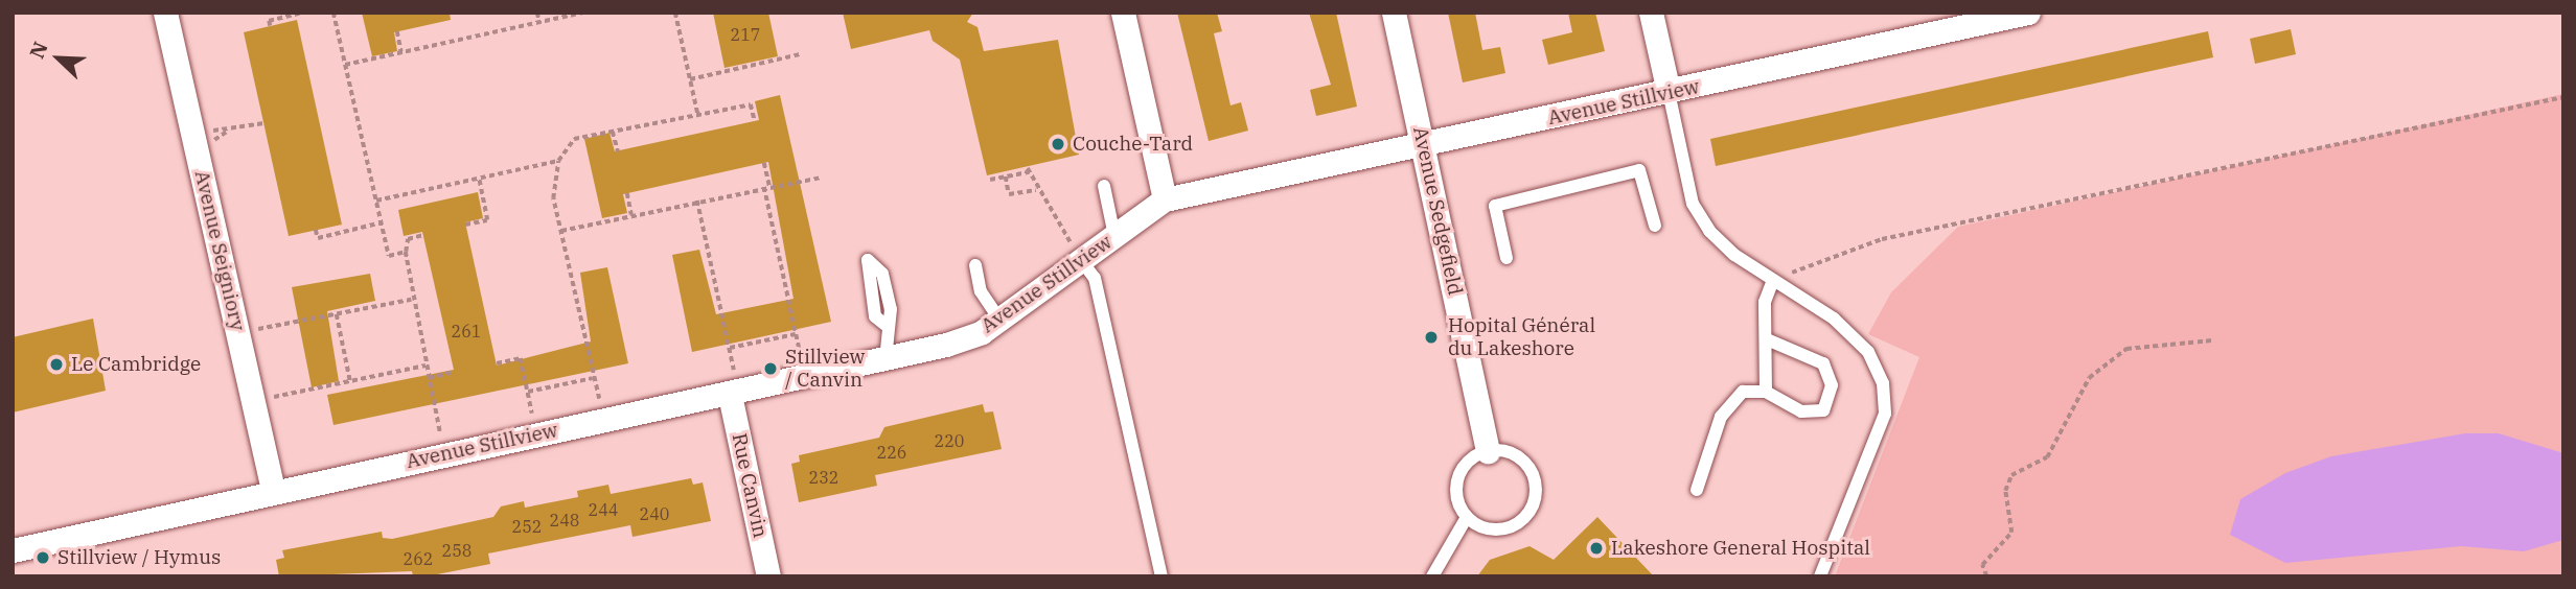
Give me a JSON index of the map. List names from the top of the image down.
{
  "streets": {
    "street": [
      "Avenue Stillview",
      "Avenue Sedgefield",
      "Avenue Seigniory",
      "Rue Canvin"
    ]
  },
  "crossings": [
    ["Avenue Stillview", "Avenue Sedgefield"],
    ["Avenue Stillview", "Avenue Seigniory"],
    ["Avenue Stillview", "Rue Canvin"]
  ],
  "places": [
    "Couche-Tard",
    "Hopital Général du Lakeshore",
    "Le Cambridge",
    "Stillview / Canvin",
    "Lakeshore General Hospital",
    "Stillview / Hymus"
  ],
  "house_numbers": [
    "217",
    "261",
    "220",
    "226",
    "232",
    "244",
    "240",
    "248",
    "252",
    "258",
    "262"
  ],
  "north": "top left"
}
